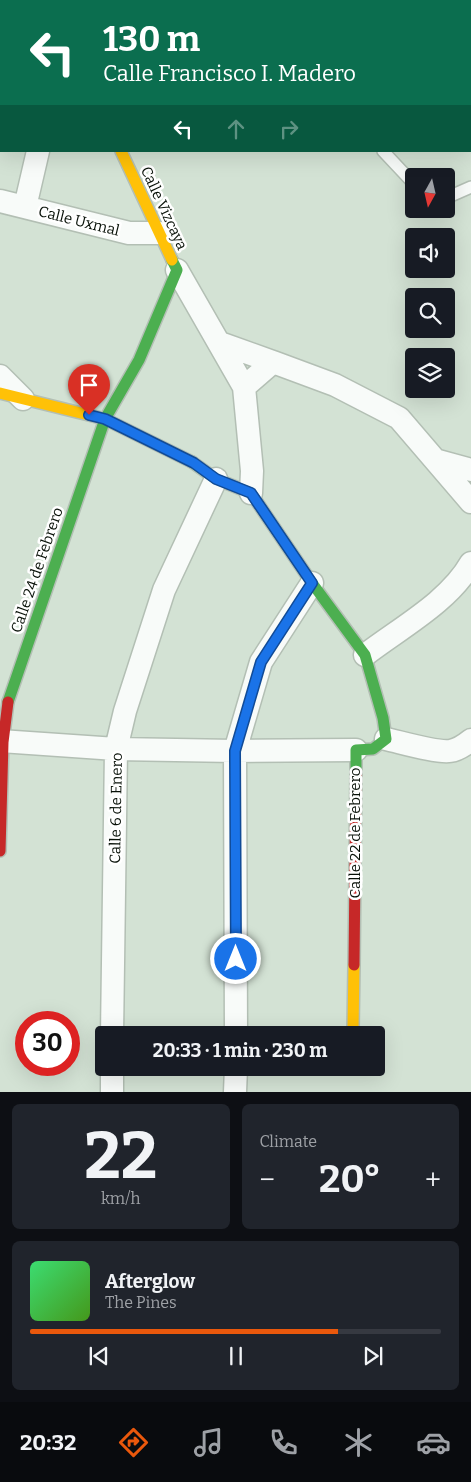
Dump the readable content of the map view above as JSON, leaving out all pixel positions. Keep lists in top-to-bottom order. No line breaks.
{"streets":{"street":["Calle Vizcaya","Calle Uxmal","Calle 24 de Febrero","Calle 6 de Enero","Calle 22 de Febrero"]},"crossings":[["Calle Vizcaya","Calle Uxmal"],["Calle Vizcaya","Calle 24 de Febrero"]],"north":"bottom","page":{"turn":["130 m","Calle Francisco I. Madero"],"limit":"30","trip":"20:33 · 1 min · 230 m","tile":[["22","km/h"],"Climate"],"heat":["−","20°","+"],"song":["Afterglow","The Pines"],"tabs":"20:32"}}
